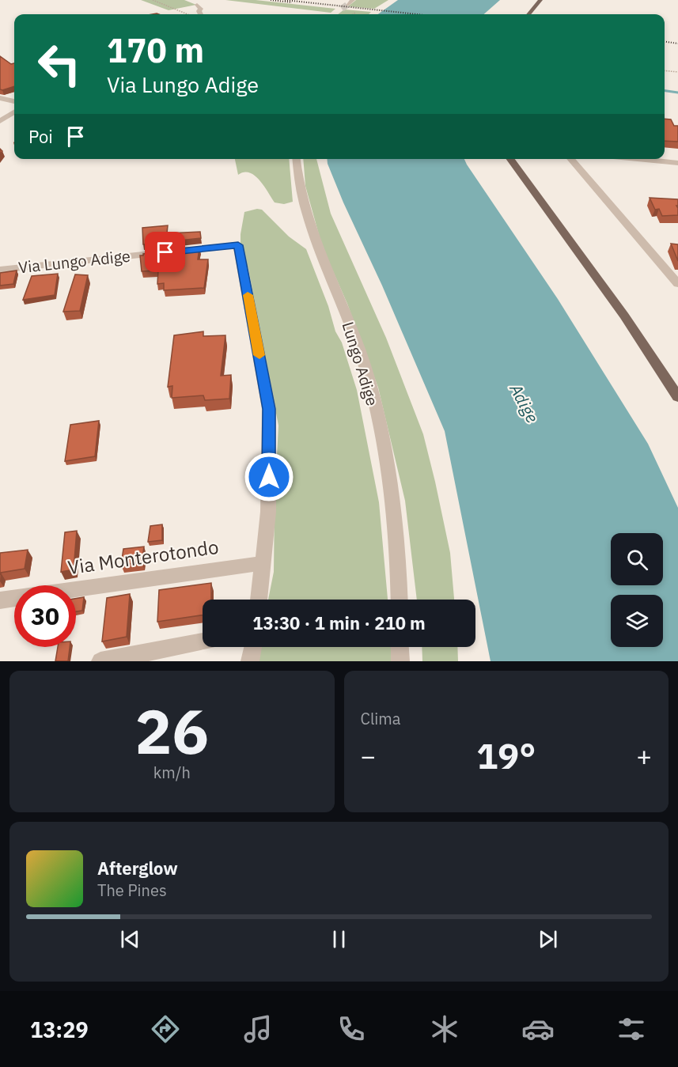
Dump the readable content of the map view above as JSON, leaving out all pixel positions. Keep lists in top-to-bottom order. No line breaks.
{"streets":{"street":["Via Lungo Adige","Lungo Adige","Via Monterotondo"]},"crossings":[["Via Lungo Adige","Via Monterotondo"]],"water":["Adige"],"page":{"turn":["170 m","Via Lungo Adige"],"then":"Poi","limit":"30","trip":"13:30 · 1 min · 210 m","tile":[["26","km/h"],"Clima"],"heat":["−","19°","+"],"song":["Afterglow","The Pines"],"tabs":"13:29"}}
